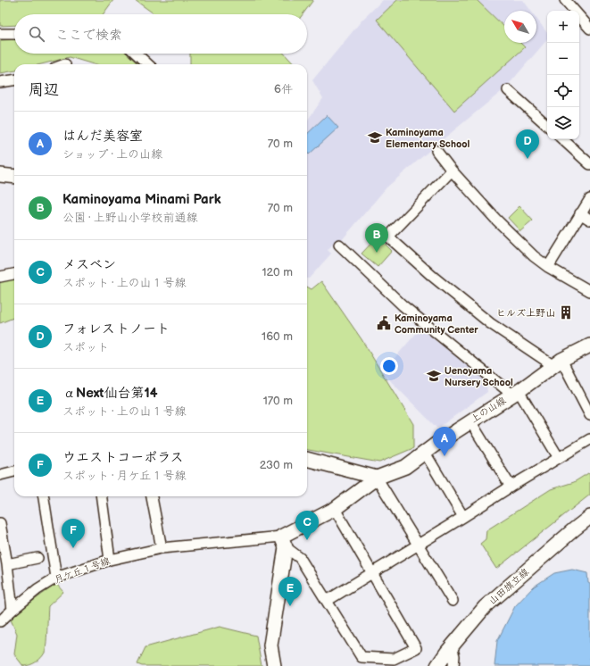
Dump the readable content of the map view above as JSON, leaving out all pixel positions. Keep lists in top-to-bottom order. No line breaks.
{"streets":{"street":["上の山線","月ケ丘１号線","山田旗立線"]},"crossings":[["上の山線","月ケ丘１号線"]],"places":{"school or university":["Kaminoyama Elementary School","Uenoyama Nursery School"],"building":["ヒルズ上野山"],"public building":["Kaminoyama Community Center"]},"north":"top left","page":{"map_buttons":["+","−"],"search":"ここで検索","heading":["周辺","6件"],"list":[{"mark":"A","name":"はんだ美容室","note":"ショップ · 上の山線","value":"70 m"},{"mark":"B","name":"Kaminoyama Minami Park","note":"公園 · 上野山小学校前通線","value":"70 m"},{"mark":"C","name":"メスベン","note":"スポット · 上の山１号線","value":"120 m"},{"mark":"D","name":"フォレストノート","note":"スポット","value":"160 m"},{"mark":"E","name":"αNext仙台第14","note":"スポット · 上の山１号線","value":"170 m"},{"mark":"F","name":"ウエストコーポラス","note":"スポット · 月ケ丘１号線","value":"230 m"}],"pins":["D","B","A","C","F","E"]}}
